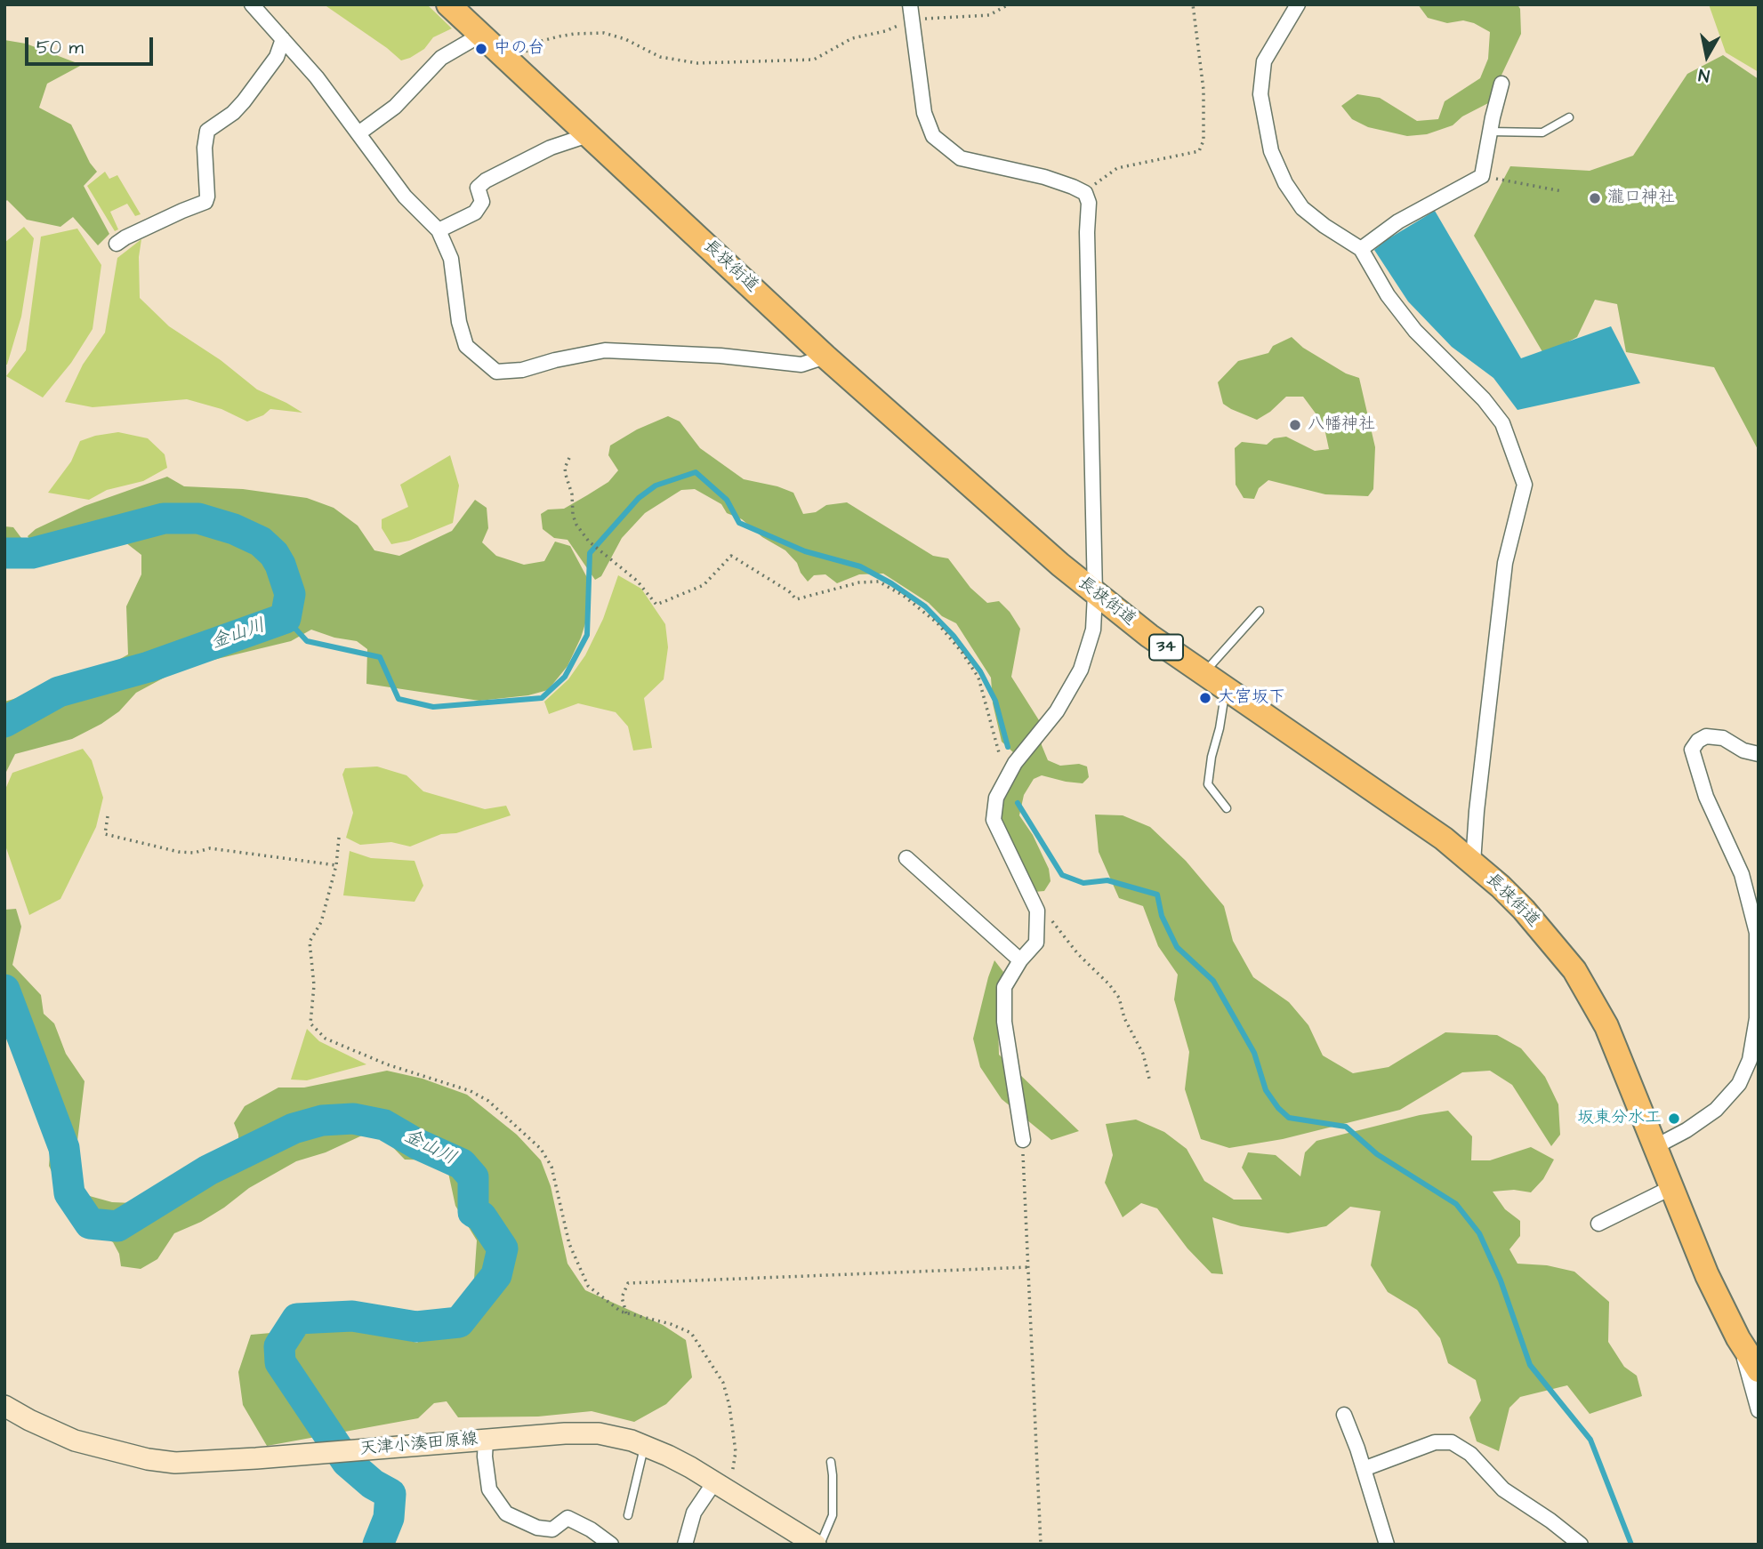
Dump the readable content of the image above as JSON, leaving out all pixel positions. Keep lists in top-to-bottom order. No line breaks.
{"streets":{"main road":["長狭街道","34","天津小湊田原線"]},"water":["金山川"],"places":["中の台","瀧口神社","八幡神社","大宮坂下","坂東分水工"],"scale_bar":"50 m","north":"bottom"}
